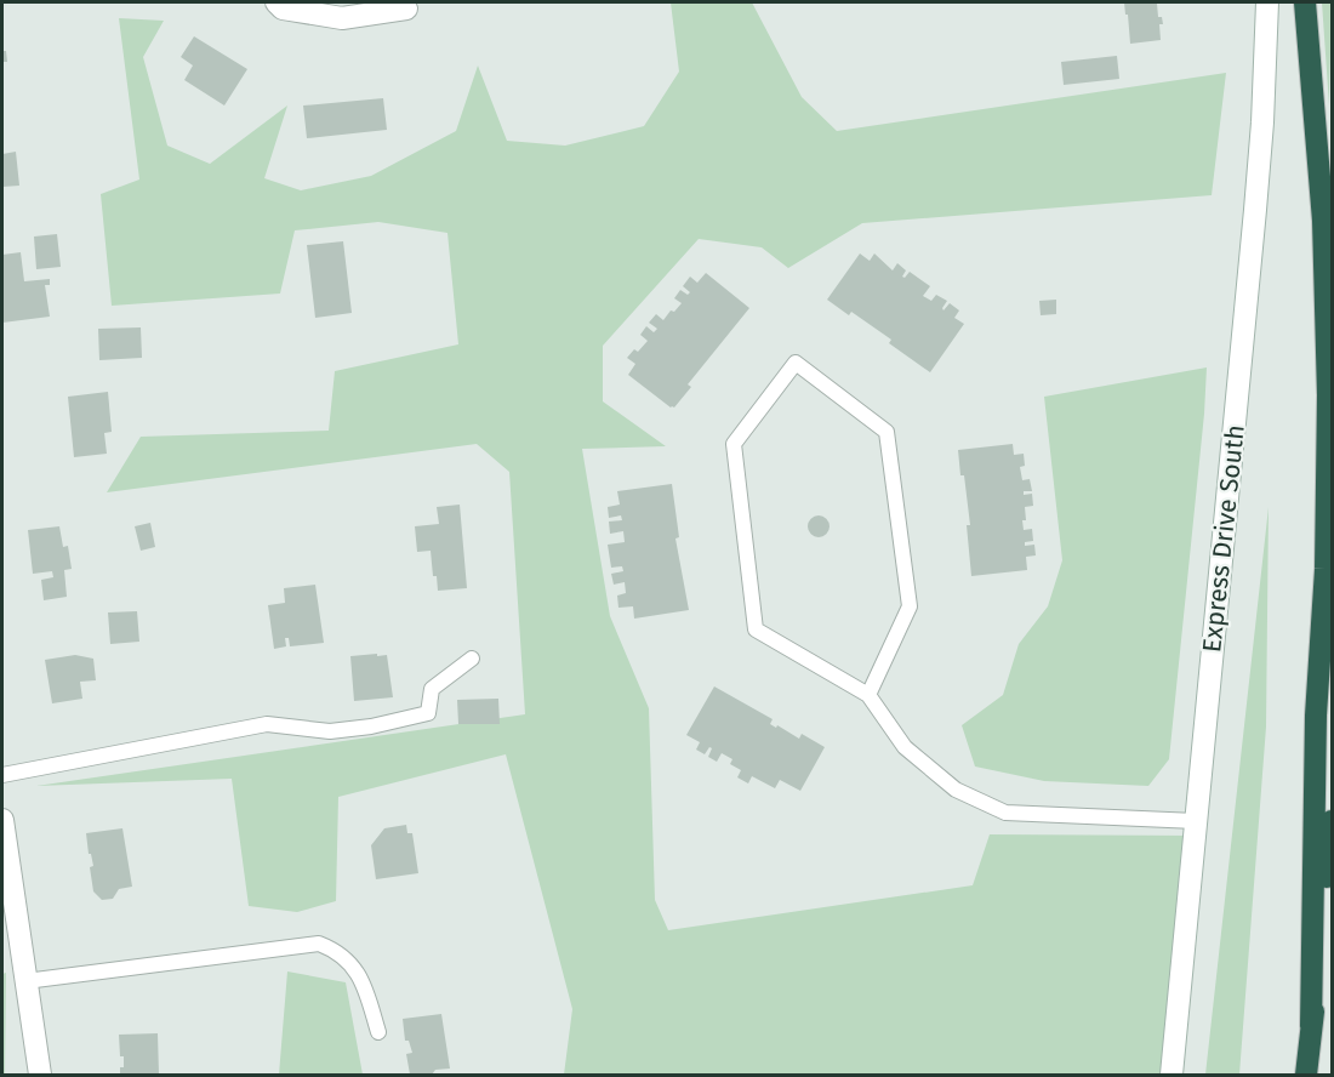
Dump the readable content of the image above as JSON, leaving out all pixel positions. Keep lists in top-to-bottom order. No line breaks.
{"streets":{"main road":["Express Drive South"]}}
